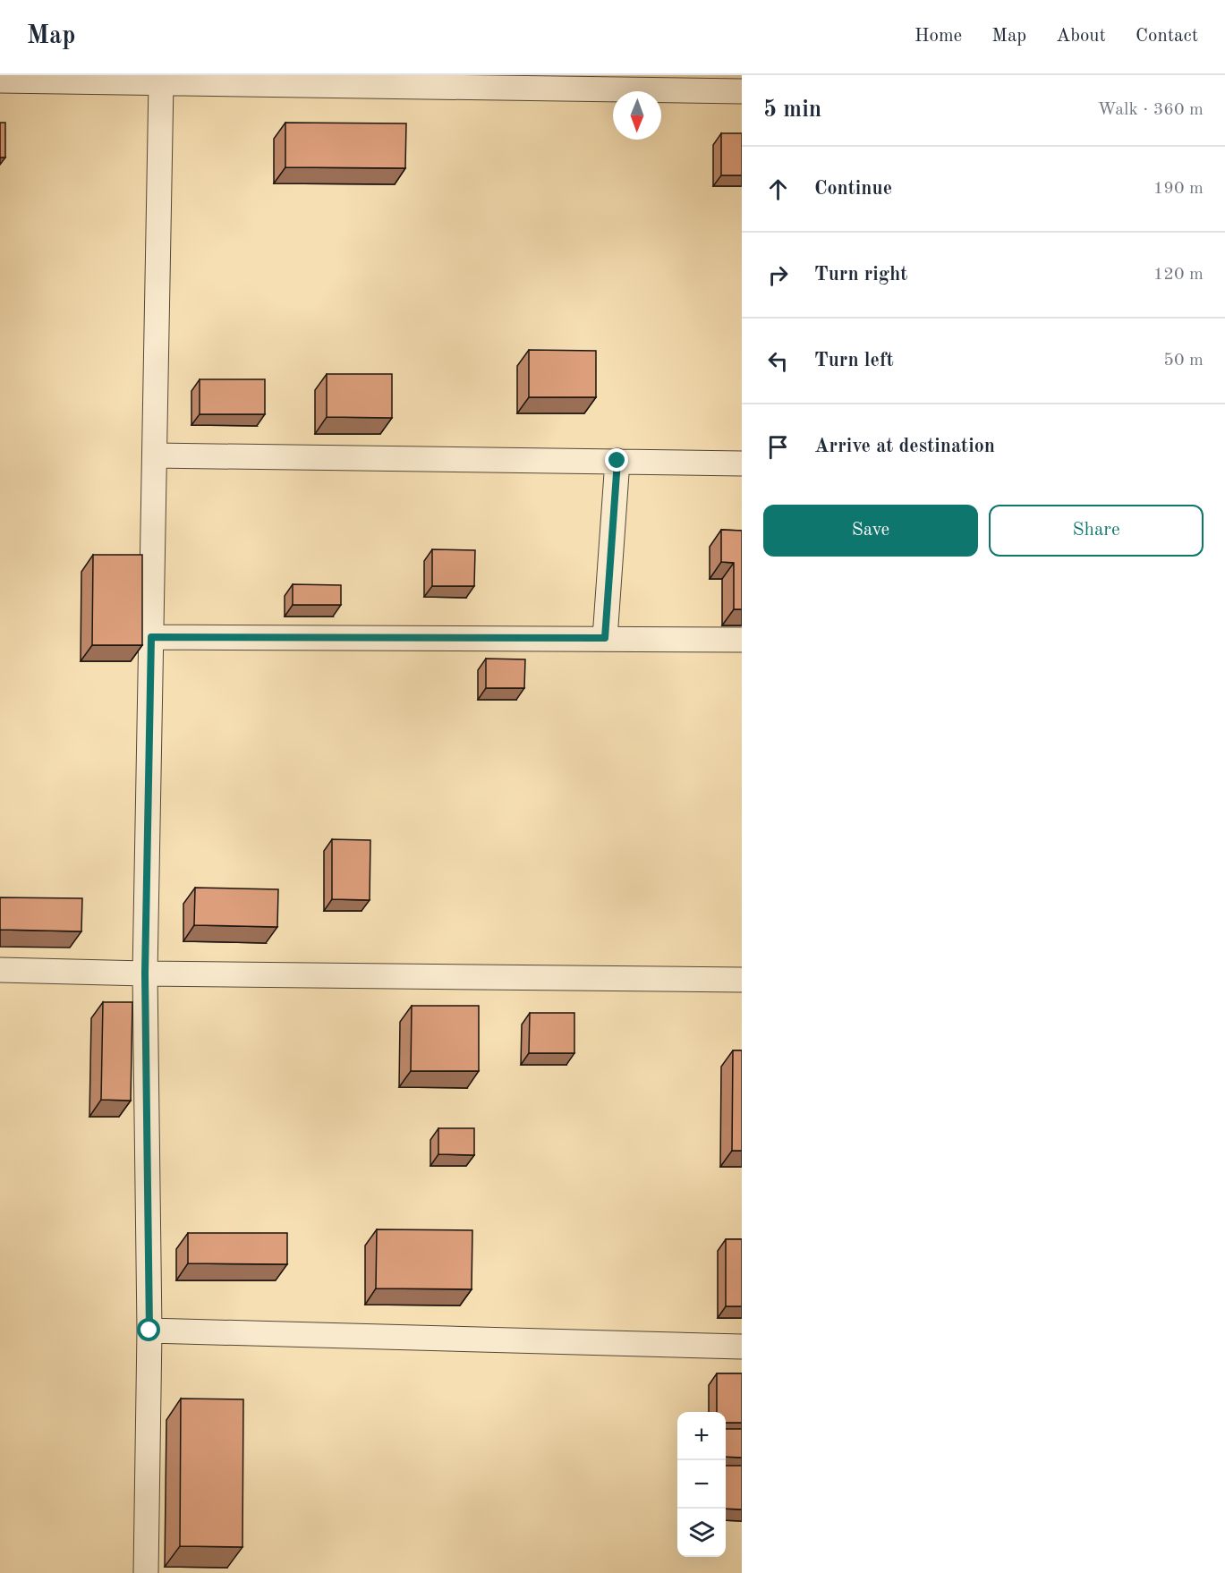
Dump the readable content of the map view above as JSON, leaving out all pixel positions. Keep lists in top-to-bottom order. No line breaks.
{"north":"bottom","page":{"header":"Map","nav":["Home","Map","About","Contact"],"heading":["5 min","Walk · 360 m"],"list":[["Continue","190 m"],["Turn right","120 m"],["Turn left","50 m"],"Arrive at destination"],"buttons":["Save","Share"],"map_buttons":["+","−"]}}
